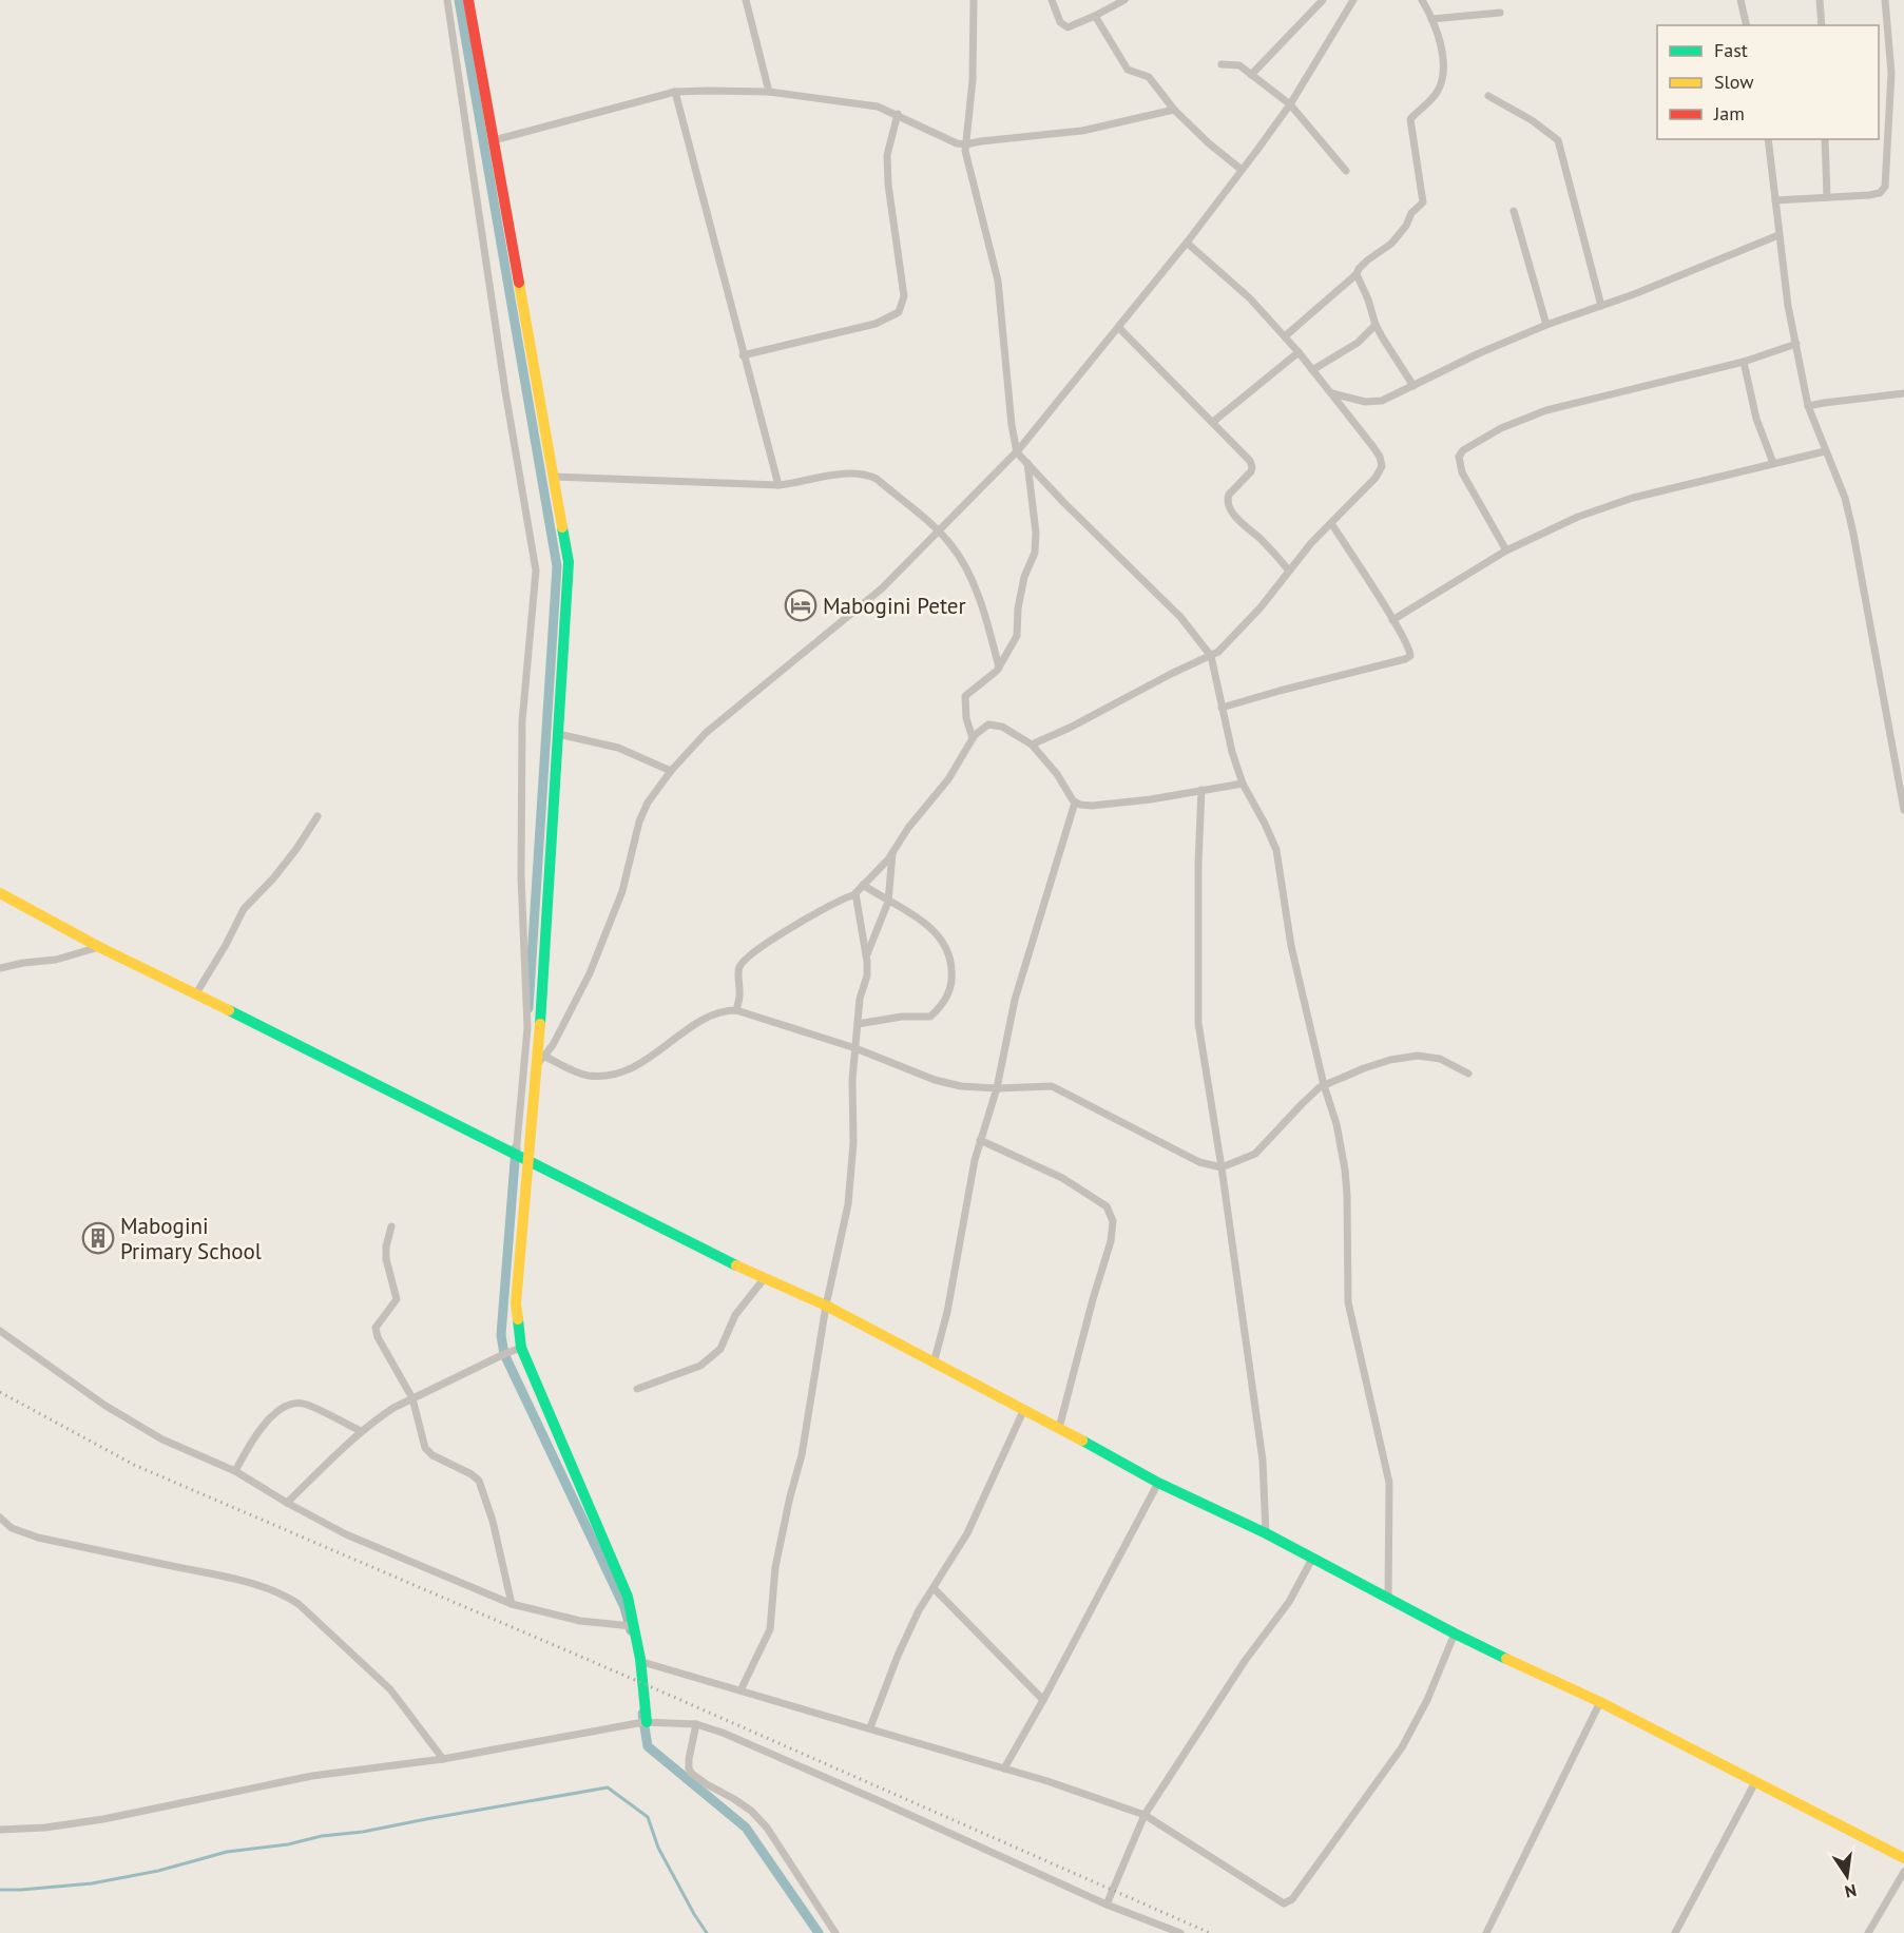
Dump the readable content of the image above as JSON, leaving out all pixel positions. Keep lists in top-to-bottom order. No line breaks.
{"places":{"hotel":["Mabogini Peter"],"building":["Mabogini Primary School"]},"legend":["Fast","Slow","Jam"],"north":"bottom"}
